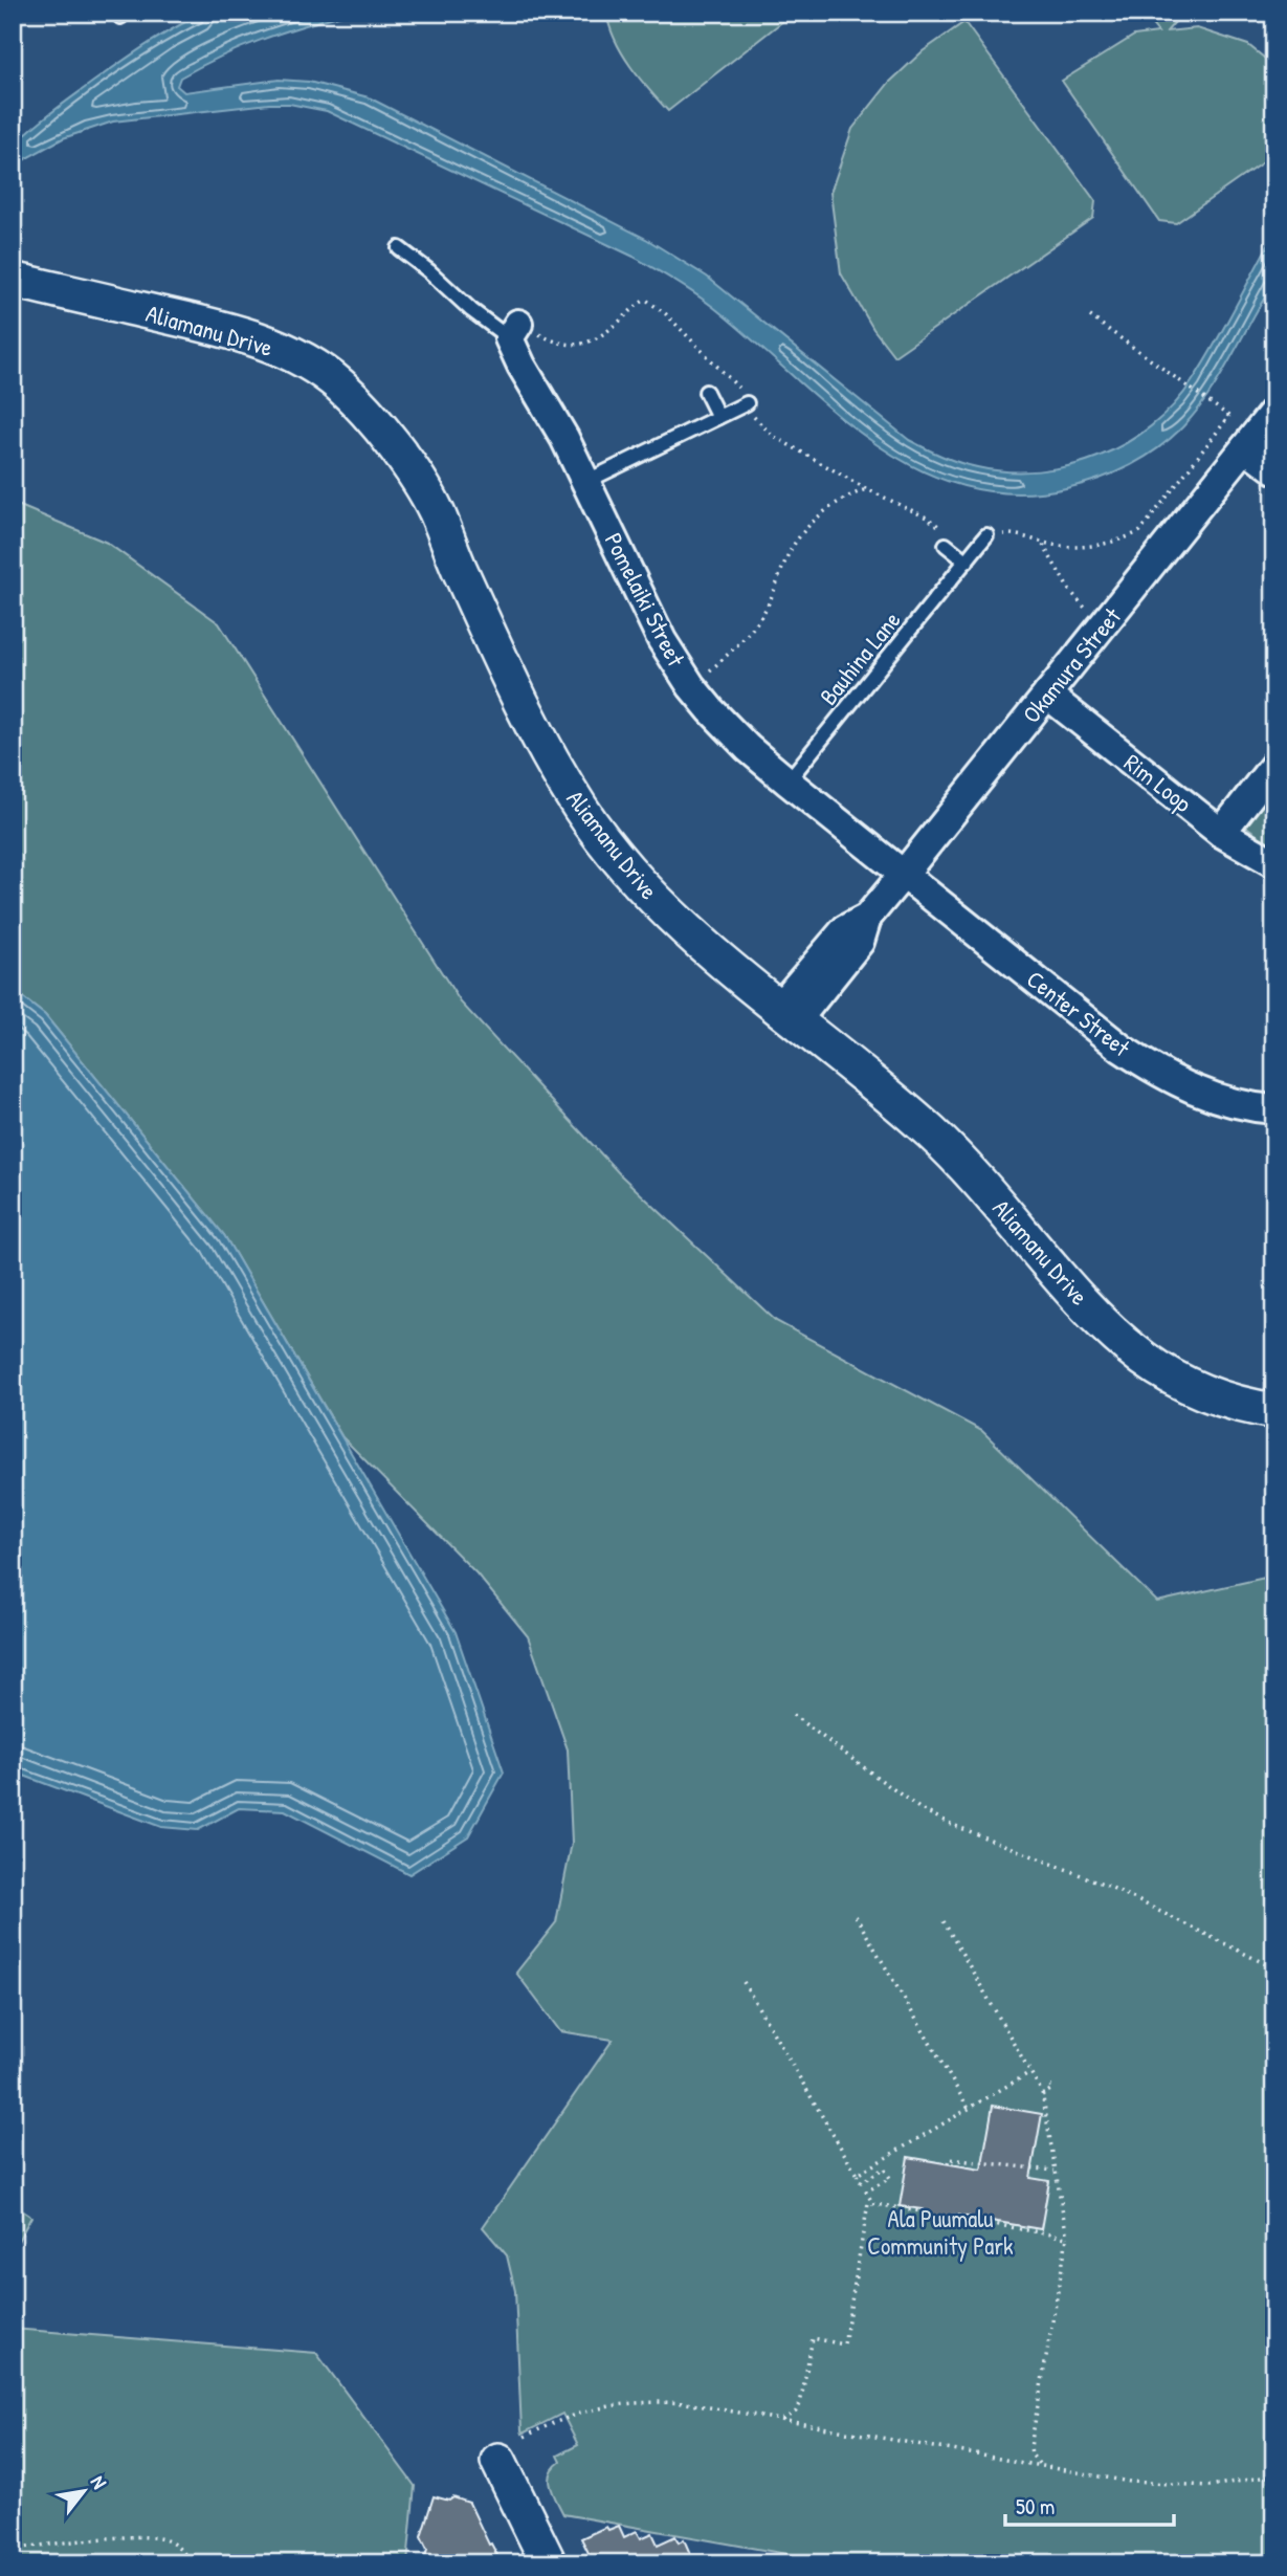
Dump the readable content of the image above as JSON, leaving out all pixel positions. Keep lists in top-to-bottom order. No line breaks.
{"streets":{"street":["Aliamanu Drive","Pomelaiki Street","Okamura Street","Rim Loop","Center Street"],"lane":["Bauhina Lane"]},"crossings":[["Aliamanu Drive","Okamura Street"],["Pomelaiki Street","Bauhina Lane"],["Pomelaiki Street","Okamura Street"],["Pomelaiki Street","Center Street"],["Okamura Street","Rim Loop"],["Okamura Street","Center Street"]],"parks":["Ala Puumalu Community Park"],"scale_bar":"50 m","north":"top right"}
